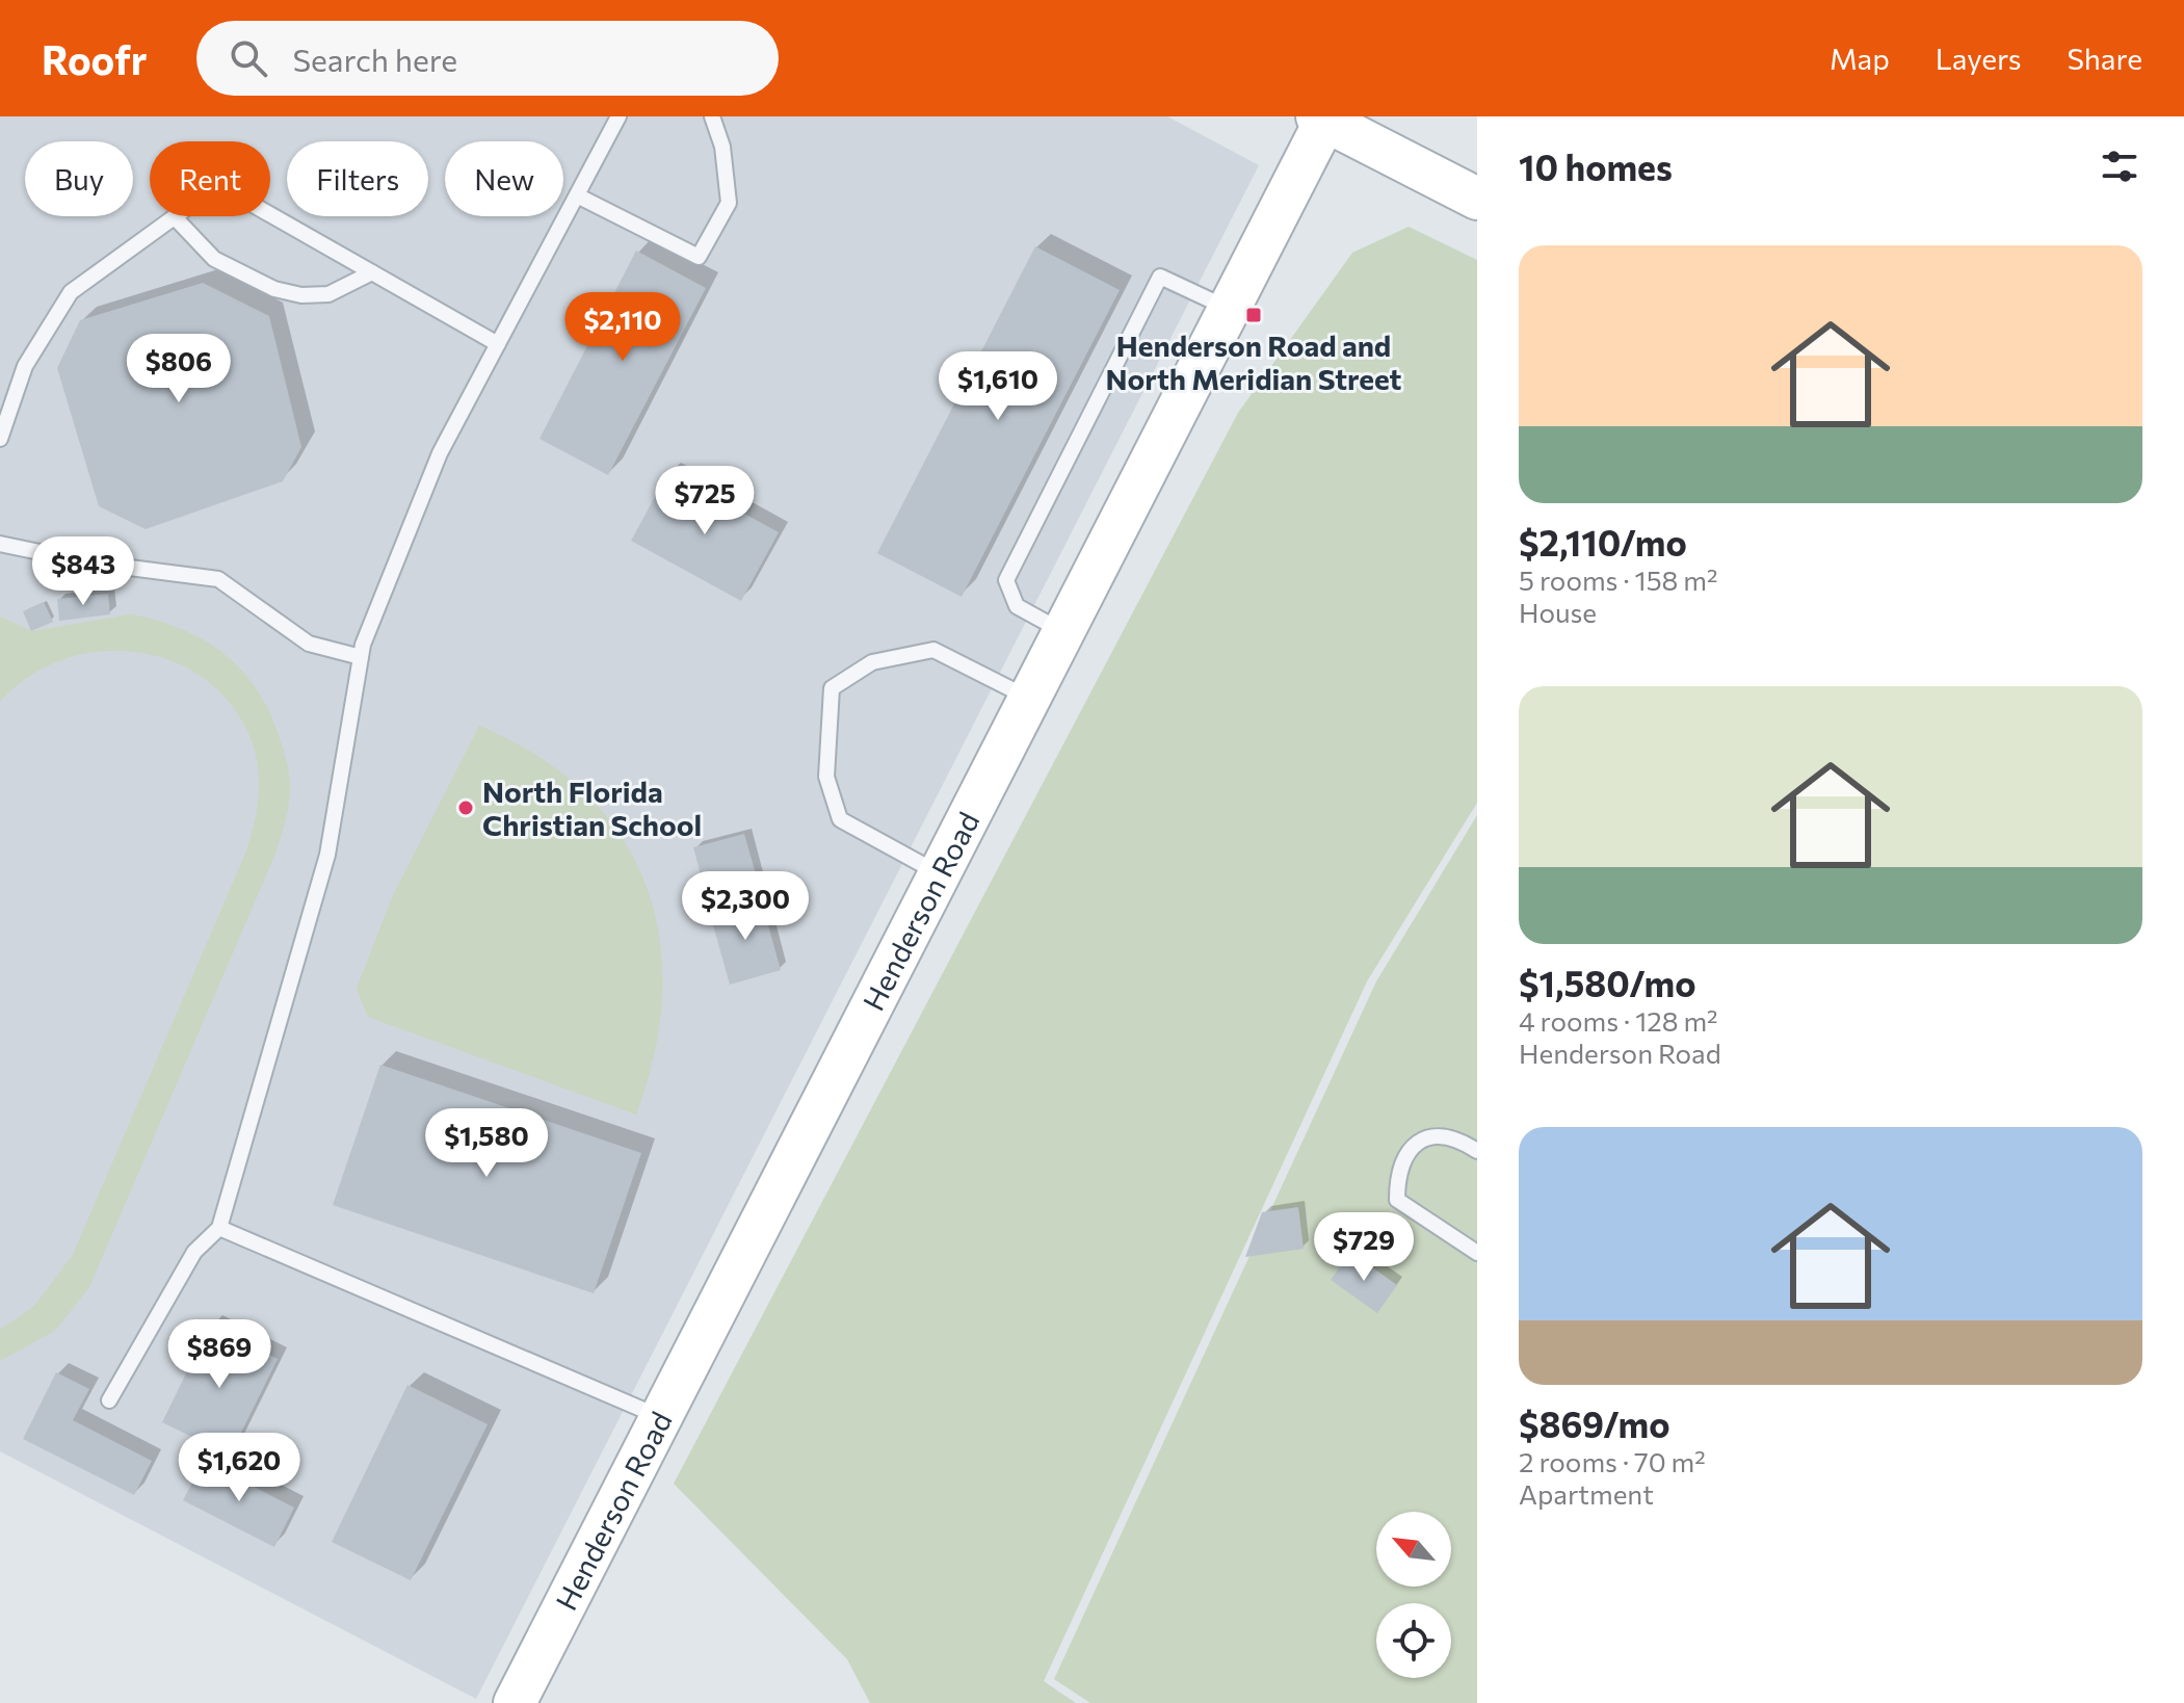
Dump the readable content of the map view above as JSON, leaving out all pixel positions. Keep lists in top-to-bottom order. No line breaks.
{"streets":{"street":["Henderson Road"]},"places":{"transit":["Henderson Road and North Meridian Street"],"other":["North Florida Christian School"]},"north":"top left","page":{"header":"Roofr","search":"Search here","nav":["Map","Layers","Share"],"heading":"10 homes","chip":["Buy","Rent","Filters","New"],"list":[{"name":"$2,110/mo","note":"5 rooms · 158 m² · House"},{"name":"$1,580/mo","note":"4 rooms · 128 m² · Henderson Road"},{"name":"$869/mo","note":"2 rooms · 70 m² · Apartment"}],"price":["$2,110","$806","$1,610","$725","$843","$2,300","$1,580","$729","$869","$1,620"]}}
